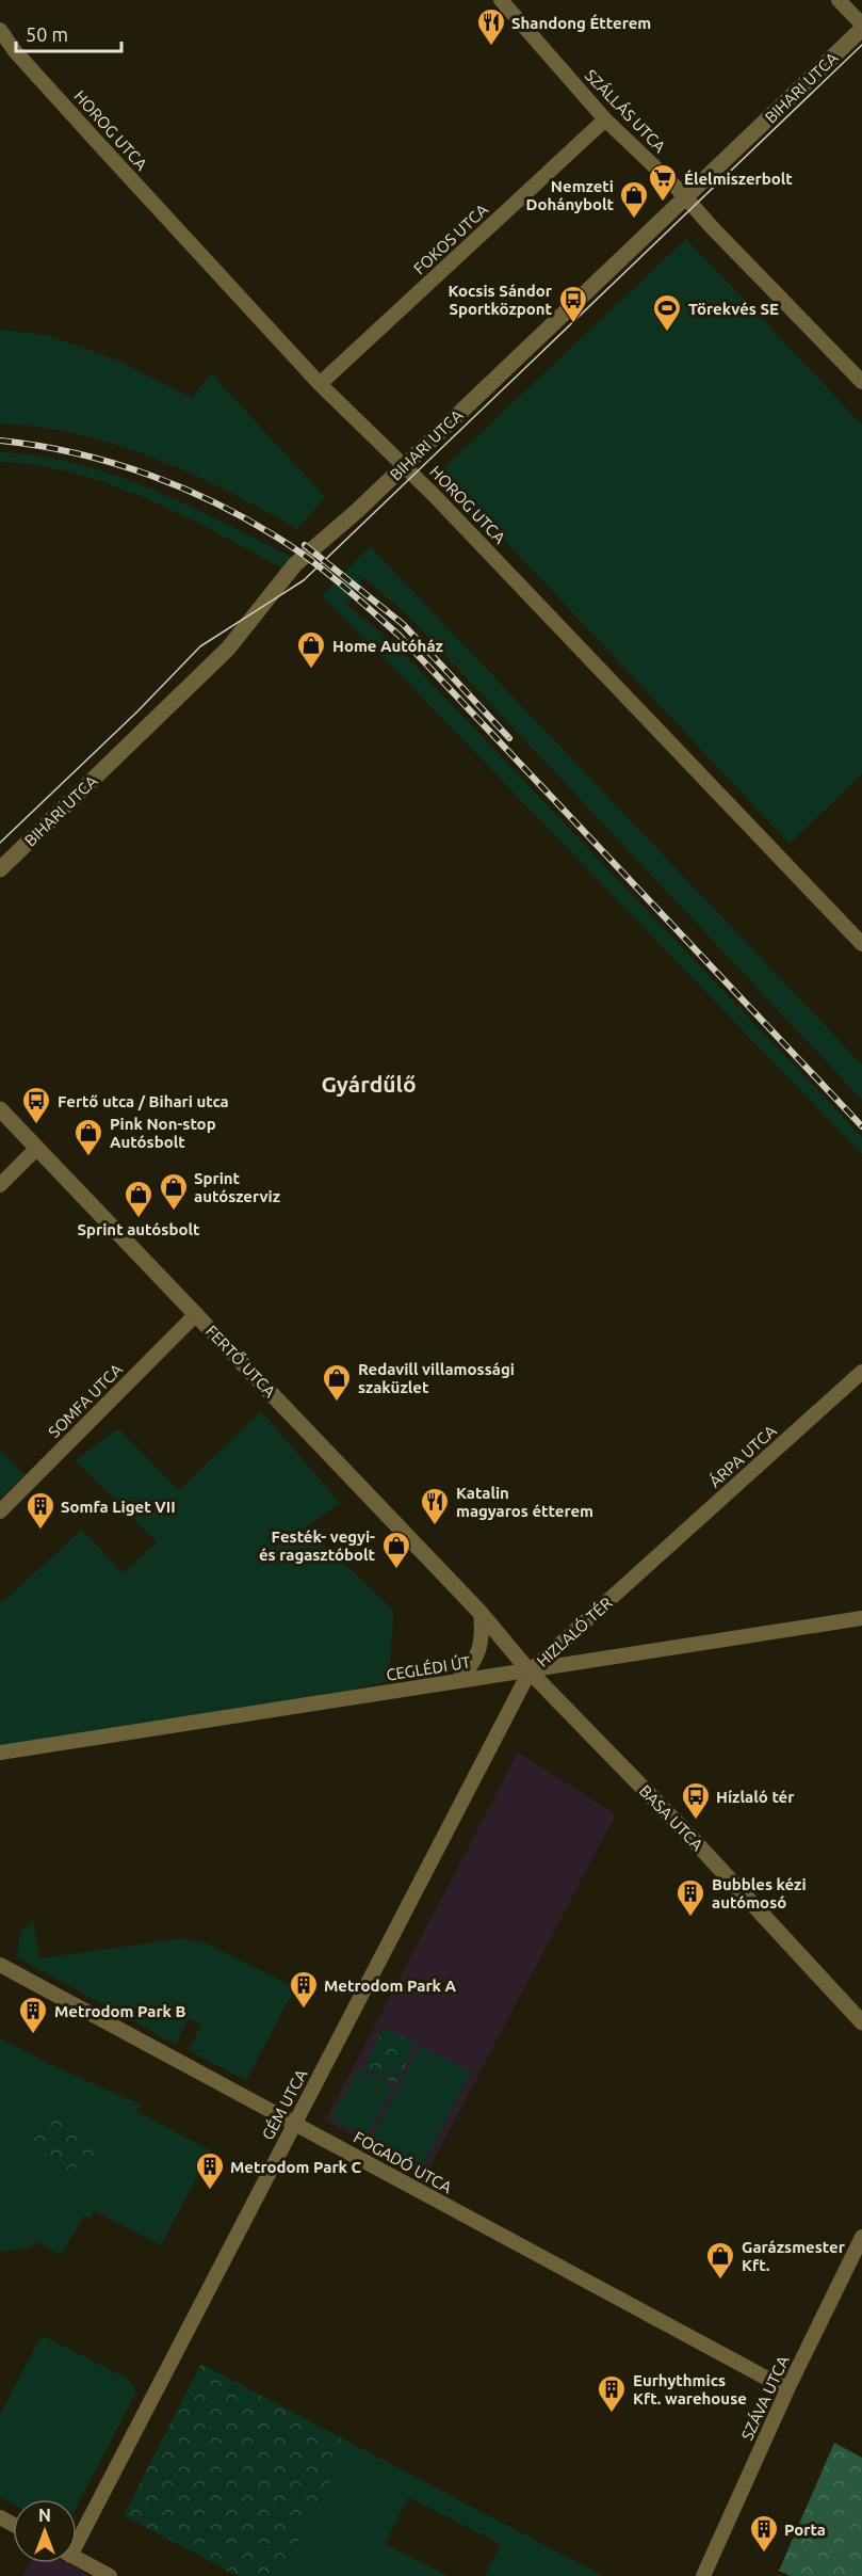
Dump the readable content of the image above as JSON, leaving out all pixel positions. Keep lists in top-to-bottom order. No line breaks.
{"streets":{"street":["BIHARI UTCA","SZÁLLÁS UTCA","HOROG UTCA","FOKOS UTCA","FERTŐ UTCA","SOMFA UTCA","ÁRPA UTCA","HIZLALÓ TÉR","CEGLÉDI ÚT","BASA UTCA","GÉM UTCA","FOGADÓ UTCA","SZÁVA UTCA"]},"crossings":[["BIHARI UTCA","SZÁLLÁS UTCA"],["BIHARI UTCA","HOROG UTCA"],["SZÁLLÁS UTCA","FOKOS UTCA"],["HOROG UTCA","FOKOS UTCA"],["FERTŐ UTCA","SOMFA UTCA"],["FERTŐ UTCA","HIZLALÓ TÉR"],["ÁRPA UTCA","HIZLALÓ TÉR"],["HIZLALÓ TÉR","CEGLÉDI ÚT"],["HIZLALÓ TÉR","BASA UTCA"],["HIZLALÓ TÉR","GÉM UTCA"],["CEGLÉDI ÚT","BASA UTCA"],["CEGLÉDI ÚT","GÉM UTCA"],["BASA UTCA","GÉM UTCA"],["GÉM UTCA","FOGADÓ UTCA"],["FOGADÓ UTCA","SZÁVA UTCA"]],"districts":["Gyárdűlő"],"places":{"restaurant":["Shandong Étterem","Katalin magyaros étterem"],"supermarket":["Élelmiszerbolt"],"shop":["Nemzeti Dohánybolt","Home Autóház","Pink Non-stop Autósbolt","Sprint autószerviz","Sprint autósbolt","Redavill villamossági szaküzlet","Festék- vegyi- és ragasztóbolt","Garázsmester Kft."],"bus stop":["Kocsis Sándor Sportközpont","Fertő utca / Bihari utca","Hízlaló tér"],"sports":["Törekvés SE"],"building":["Somfa Liget VII","Bubbles kézi autómosó","Metrodom Park A","Metrodom Park B","Metrodom Park C","Eurhythmics Kft. warehouse","Porta"]},"scale_bar":"50 m","north":"top"}
